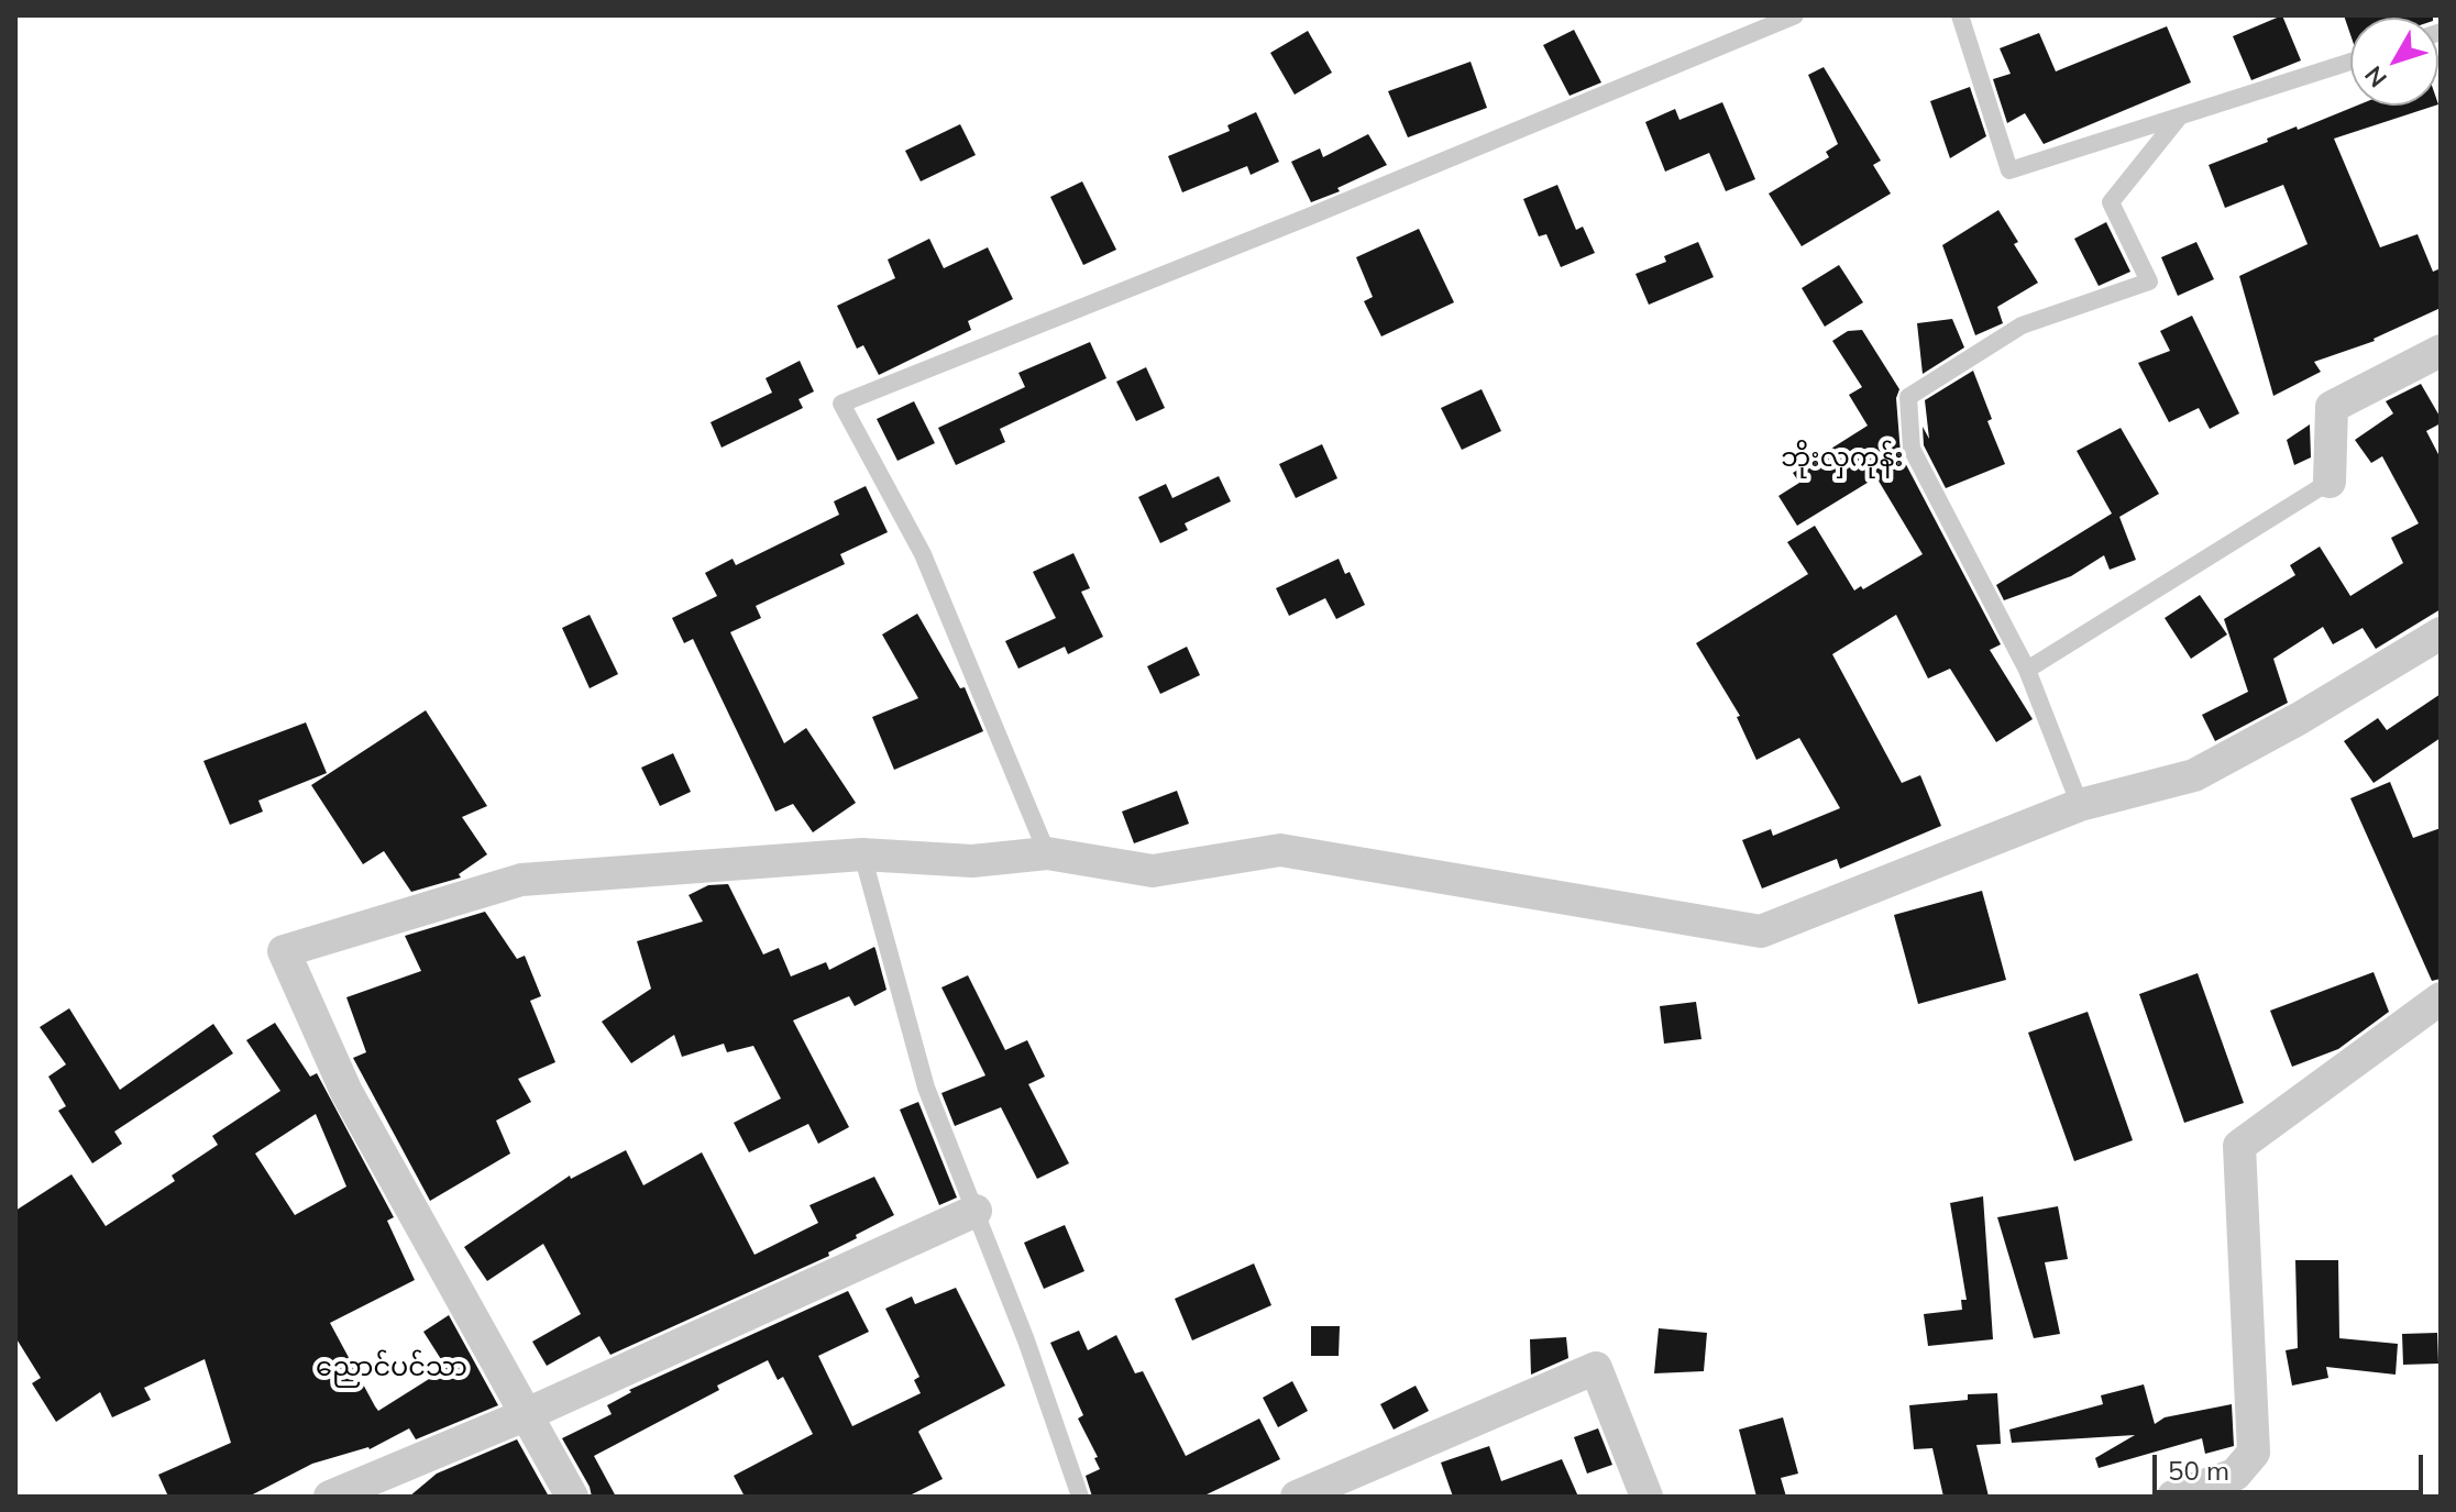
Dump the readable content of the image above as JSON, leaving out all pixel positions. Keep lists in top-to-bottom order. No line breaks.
{"districts":["ဘိုးလှကုန်း","ညောင်ပင်သာ"],"scale_bar":"50 m","north":"bottom left"}
